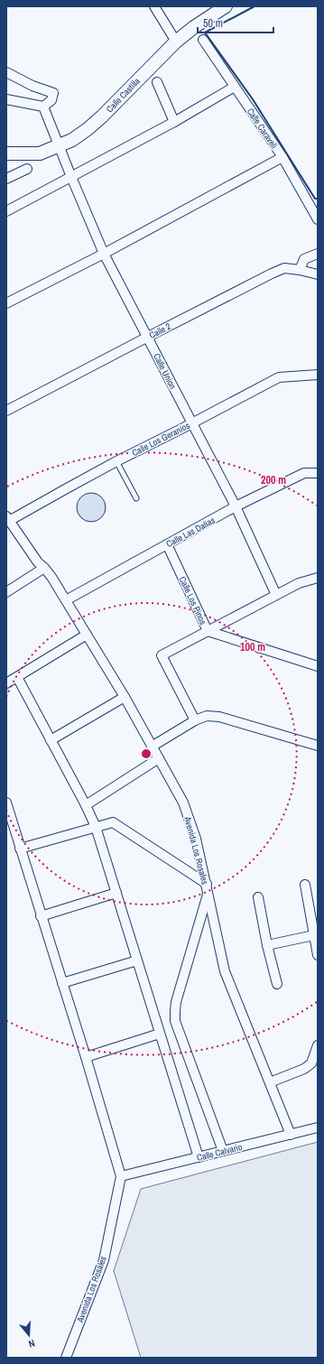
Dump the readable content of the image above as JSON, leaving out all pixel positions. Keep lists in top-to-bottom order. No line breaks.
{"streets":{"street":["Calle Castilla","Calle Caraveli","Calle 2","Calle Union","Calle Los Geranios","Calle Las Dalias","Calle Los Pinos","Avenida Los Rosales","Calle Calvario"]},"crossings":[["Calle Castilla","Calle Union"],["Calle 2","Calle Union"],["Calle Union","Calle Los Geranios"],["Calle Union","Calle Las Dalias"],["Calle Los Geranios","Avenida Los Rosales"],["Calle Las Dalias","Calle Los Pinos"],["Calle Las Dalias","Avenida Los Rosales"],["Avenida Los Rosales","Calle Calvario"]],"scale_bar":"50 m","north":"bottom","rings":["200 m","100 m"]}
